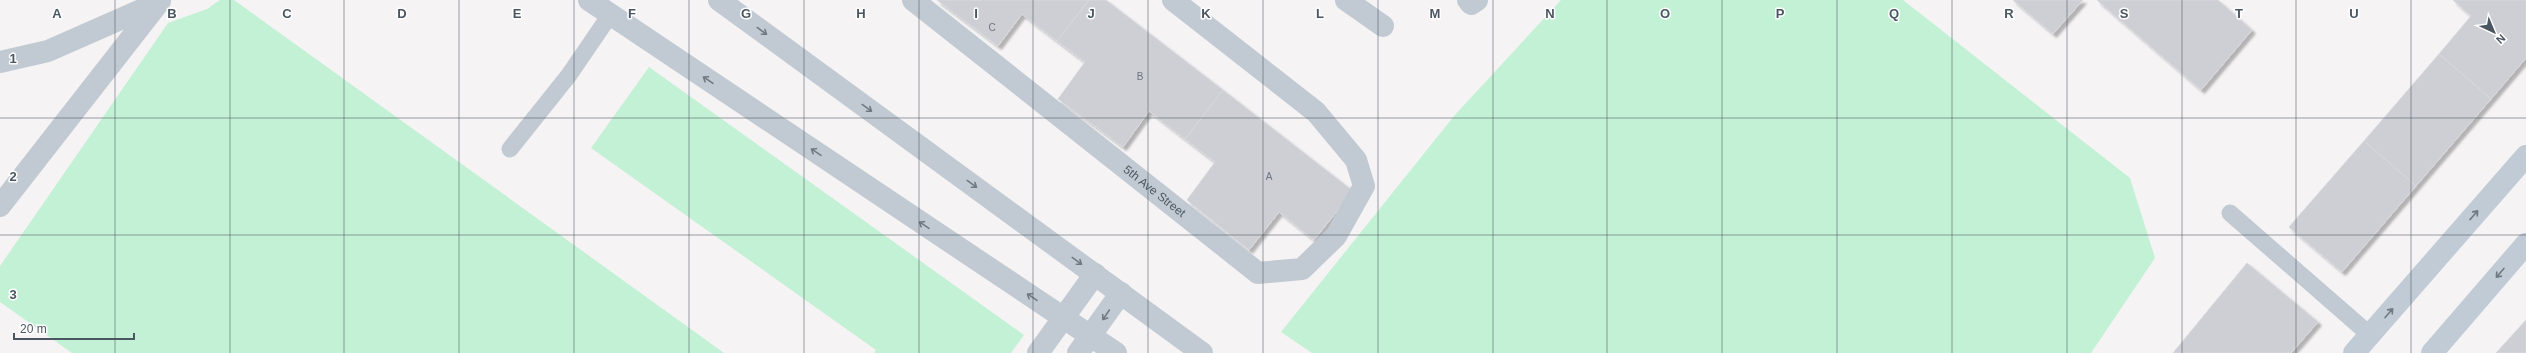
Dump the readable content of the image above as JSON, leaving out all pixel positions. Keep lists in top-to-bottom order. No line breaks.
{"streets":{"street":["5th Ave Street"]},"house_numbers":["C","B","A"],"scale_bar":"20 m","north":"bottom right","grid":{"columns":["A","B","C","D","E","F","G","H","I","J","K","L","M","N","O","P","Q","R","S","T","U"],"rows":["1","2","3"]}}
